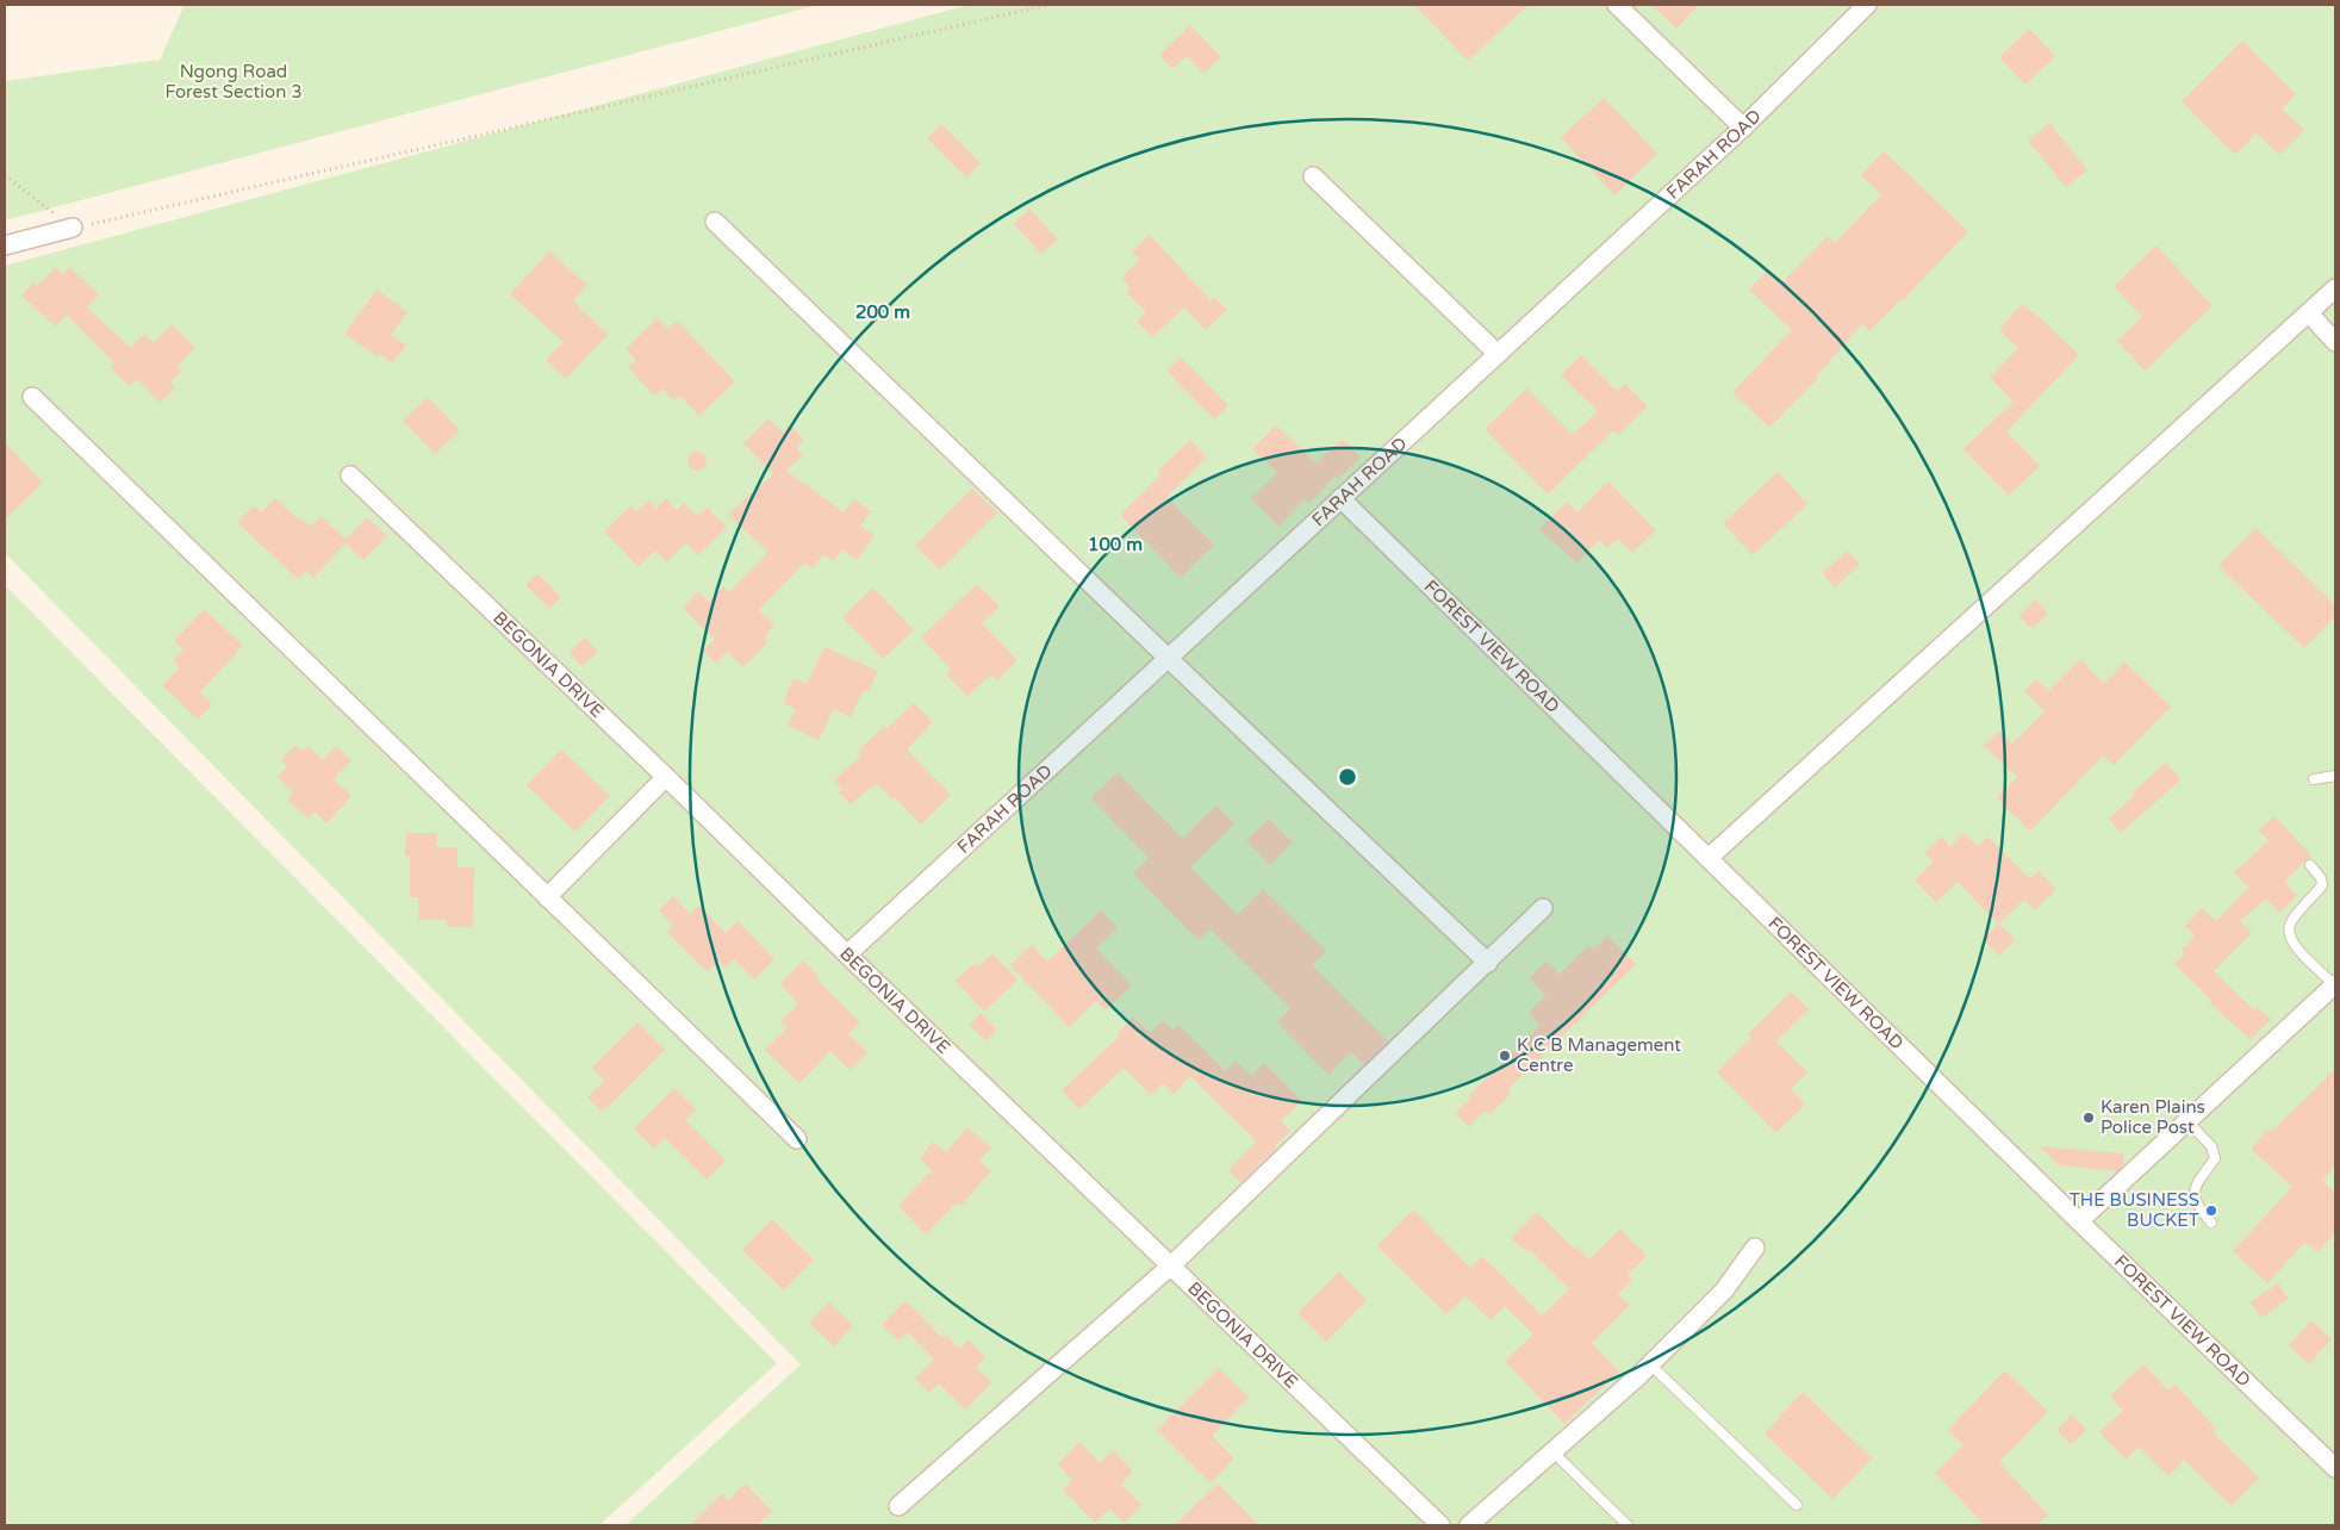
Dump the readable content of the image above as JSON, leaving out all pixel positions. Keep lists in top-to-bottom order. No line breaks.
{"streets":{"street":["FARAH ROAD","FOREST VIEW ROAD","BEGONIA DRIVE"]},"crossings":[["FARAH ROAD","FOREST VIEW ROAD"],["FARAH ROAD","BEGONIA DRIVE"]],"parks":["Ngong Road Forest Section 3"],"places":["K C B Management Centre","Karen Plains Police Post","THE BUSINESS BUCKET"],"rings":["200 m","100 m"]}
